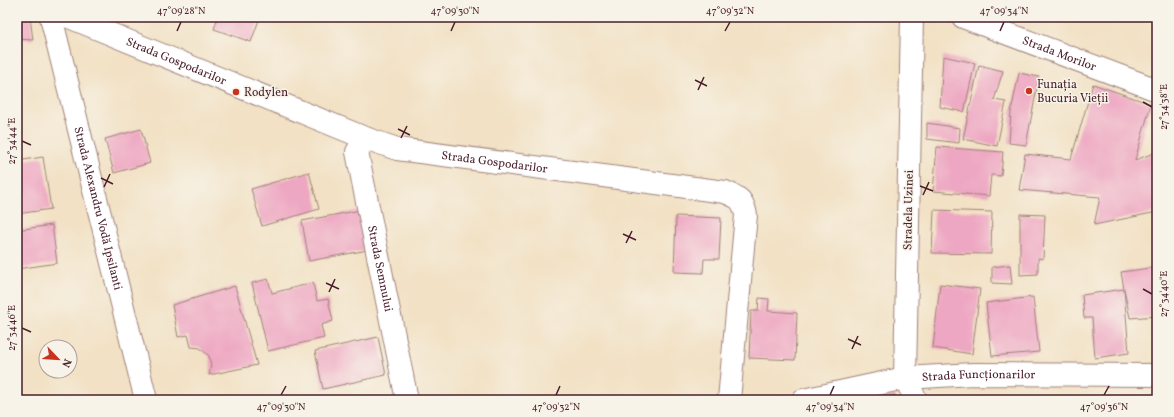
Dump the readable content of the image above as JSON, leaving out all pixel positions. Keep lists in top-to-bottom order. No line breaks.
{"streets":{"street":["Strada Morilor","Strada Gospodarilor","Strada Alexandru Vodă Ipsilanti","Stradela Uzinei","Strada Semnului","Strada Funcționarilor"]},"crossings":[["Strada Gospodarilor","Strada Semnului"],["Stradela Uzinei","Strada Funcționarilor"]],"places":["Funația Bucuria Vieții","Rodylen"],"north":"bottom right","coordinates":["47°09'28\"N","47°09'30\"N","47°09'32\"N","47°09'34\"N","27°34'38\"E","27°34'44\"E","27°34'40\"E","27°34'46\"E","47°09'36\"N"]}
